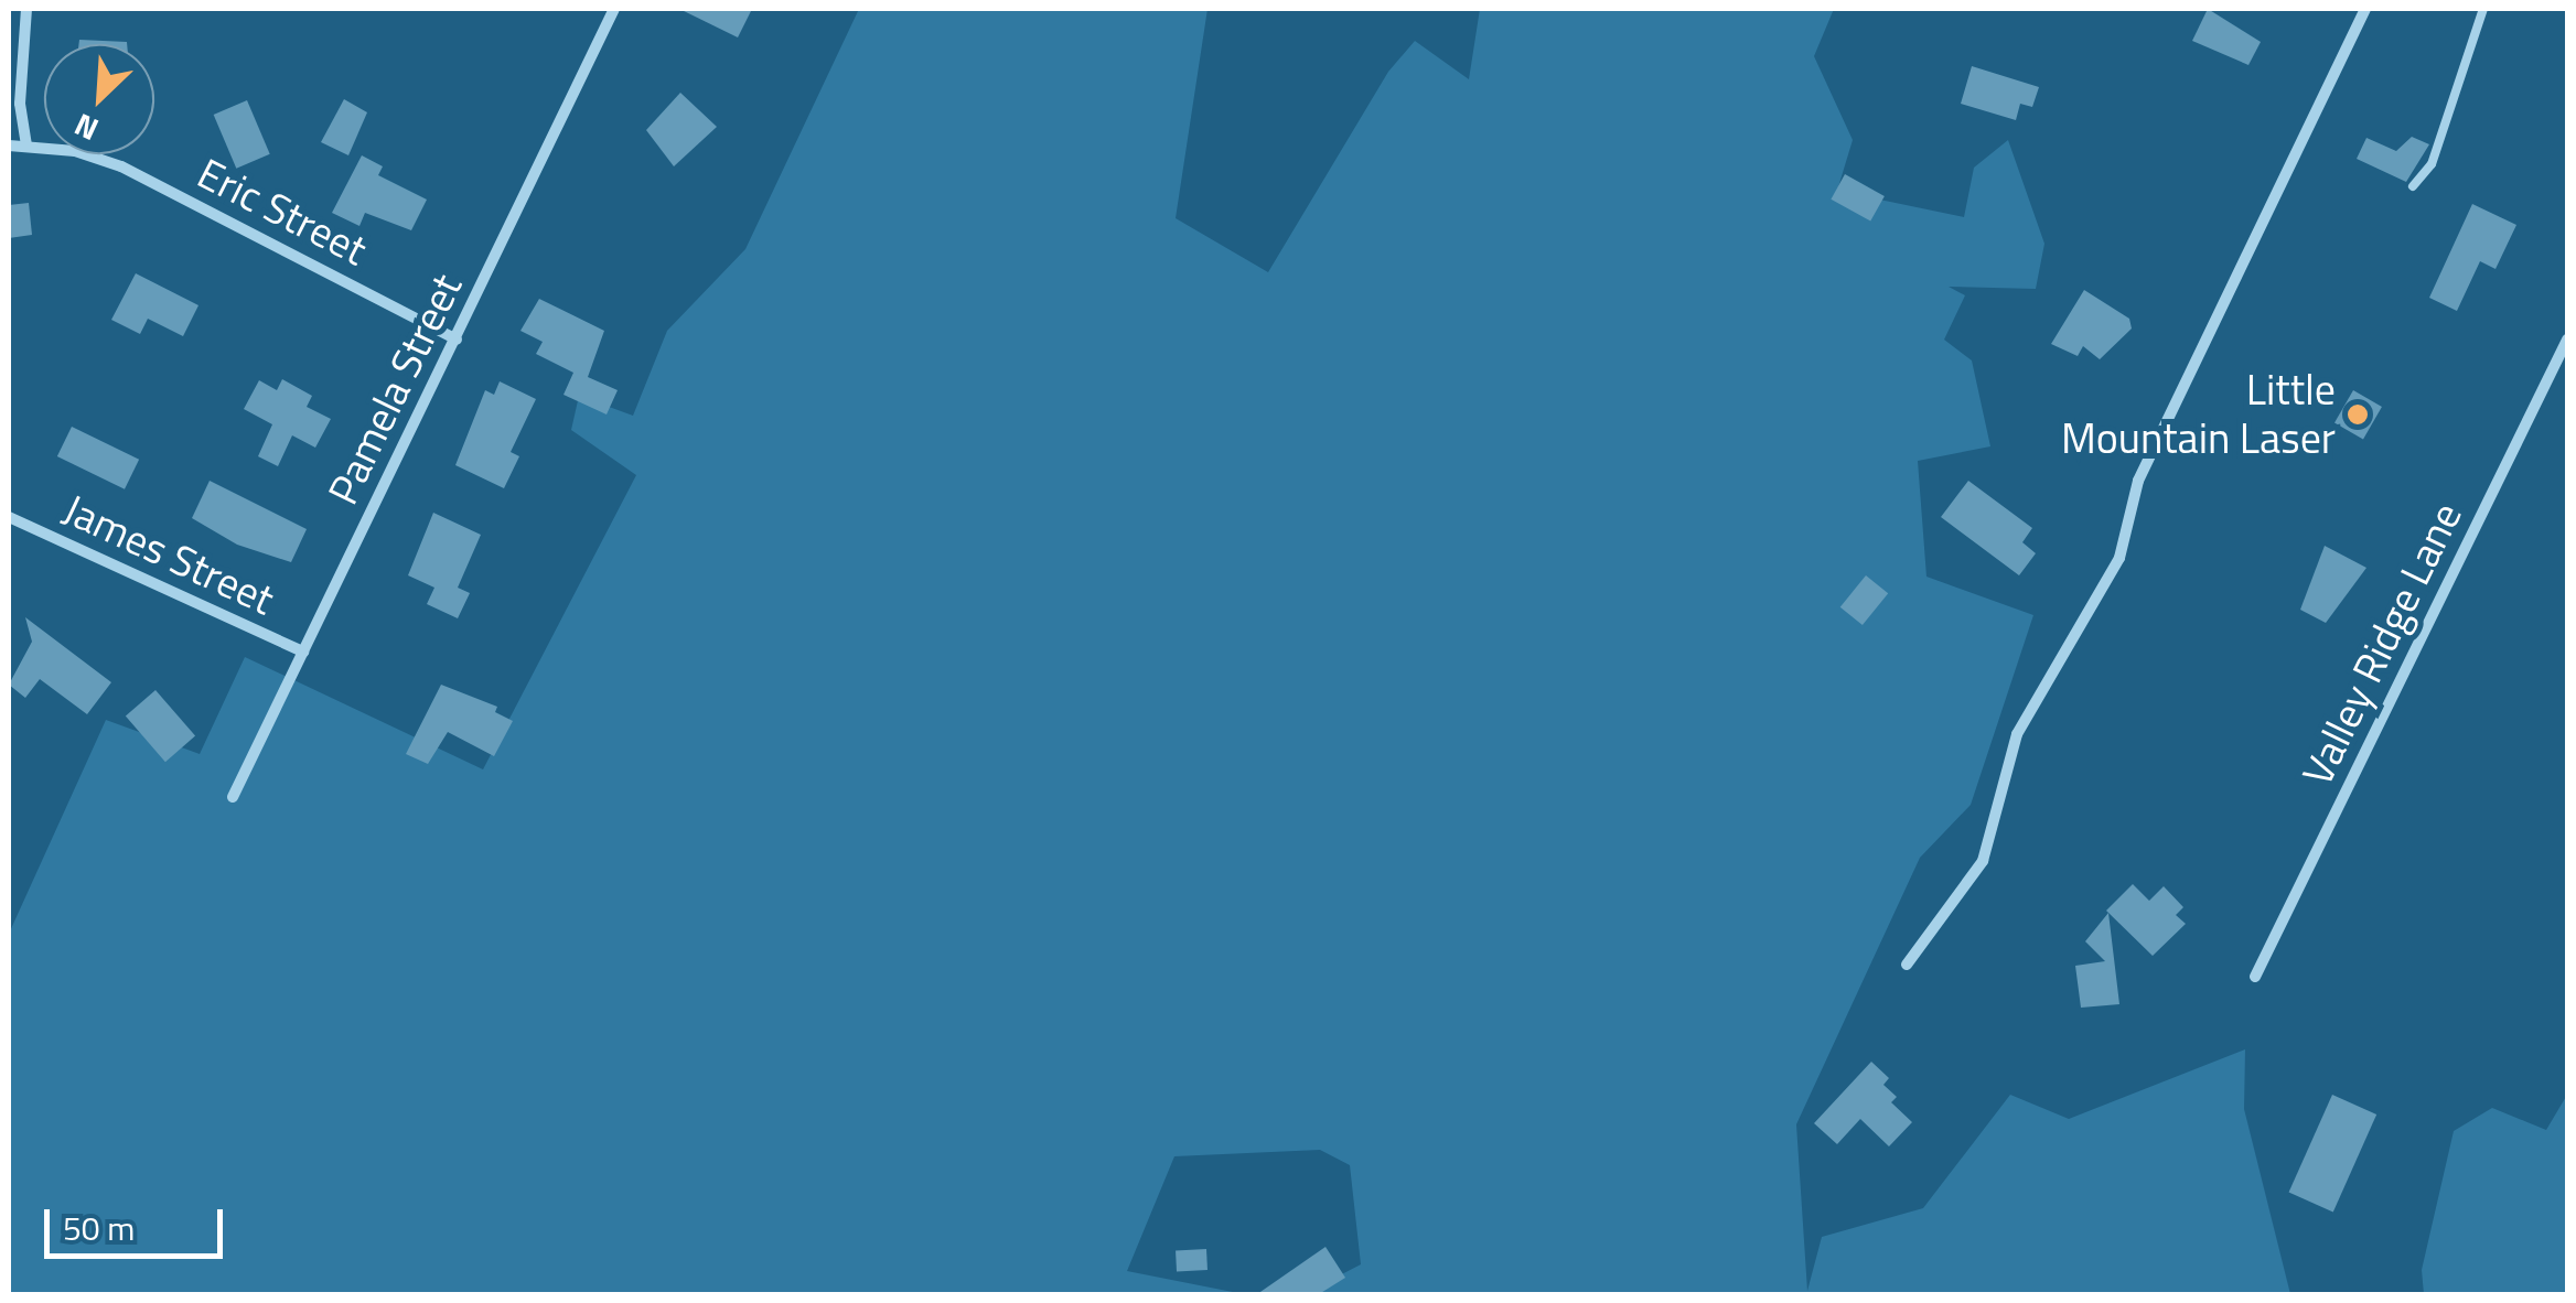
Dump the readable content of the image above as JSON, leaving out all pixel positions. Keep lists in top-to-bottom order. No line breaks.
{"streets":{"street":["Eric Street","Pamela Street","James Street","Valley Ridge Lane"]},"crossings":[["Eric Street","Pamela Street"],["Pamela Street","James Street"]],"places":["Little Mountain Laser"],"scale_bar":"50 m","north":"bottom left"}
